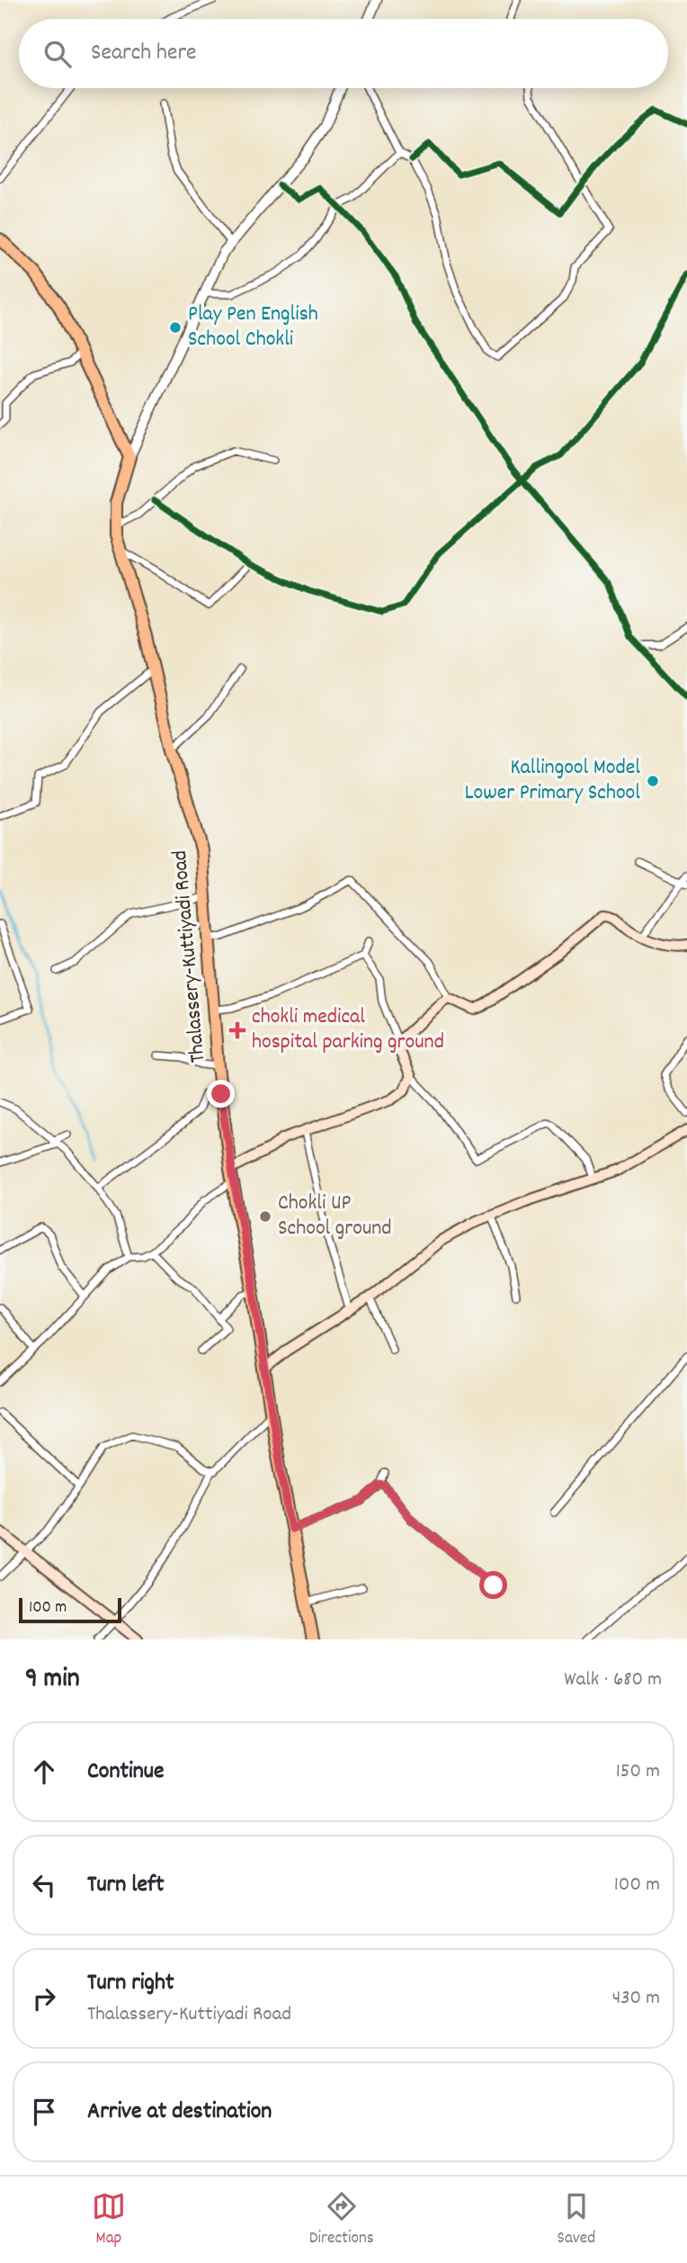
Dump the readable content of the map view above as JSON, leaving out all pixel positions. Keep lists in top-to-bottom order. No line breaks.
{"streets":{"main road":["Thalassery-Kuttiyadi Road"]},"places":{"other":["Play Pen English School Chokli","Kallingool Model Lower Primary School","Chokli UP School ground"],"health":["chokli medical hospital parking ground"]},"scale_bar":"100 m","page":{"search":"Search here","scale":"100 m","heading":["9 min","Walk · 680 m"],"list":[["Continue","150 m"],["Turn left","100 m"],["Turn right","Thalassery-Kuttiyadi Road","430 m"],"Arrive at destination"],"nav":["Map","Directions","Saved"]}}
